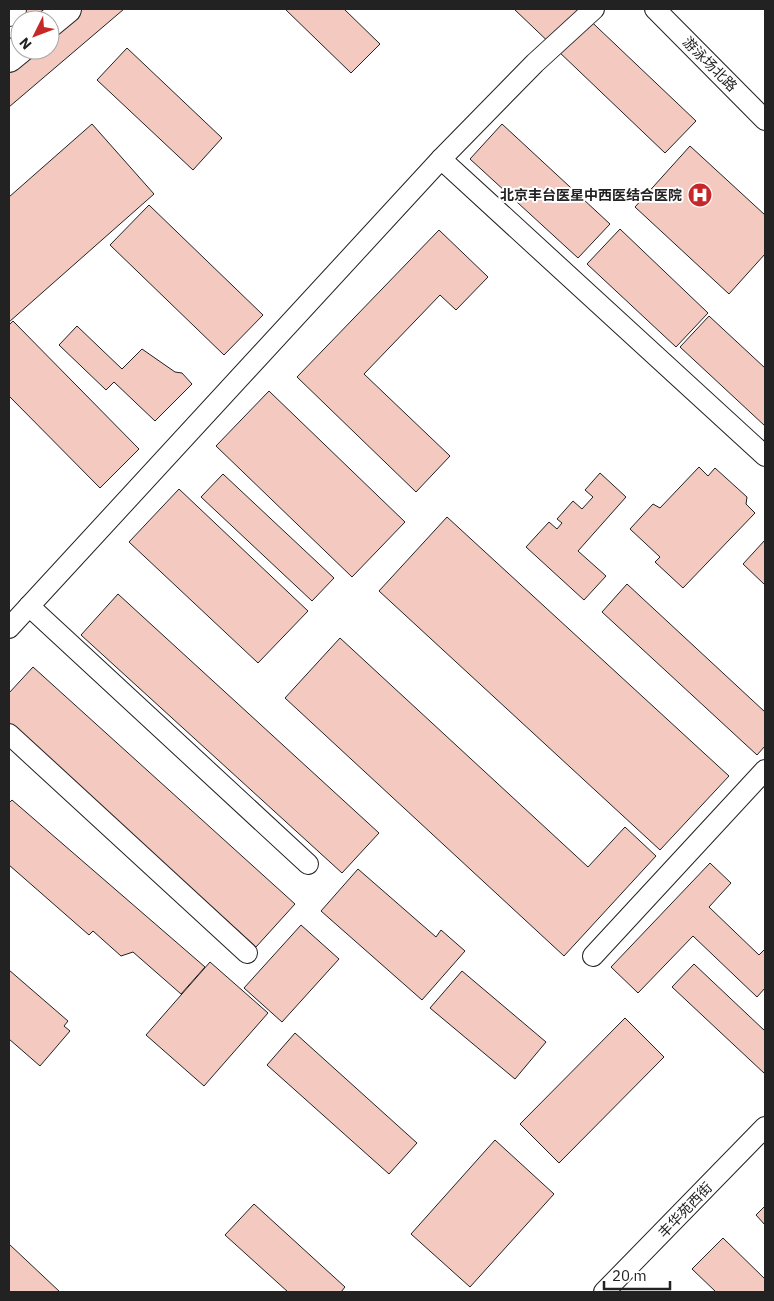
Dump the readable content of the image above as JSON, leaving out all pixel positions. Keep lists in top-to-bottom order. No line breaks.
{"streets":{"street":["游泳场北路","丰华苑西街"]},"places":{"hospital":["北京丰台医星中西医结合医院"]},"scale_bar":"20 m","north":"bottom left"}
